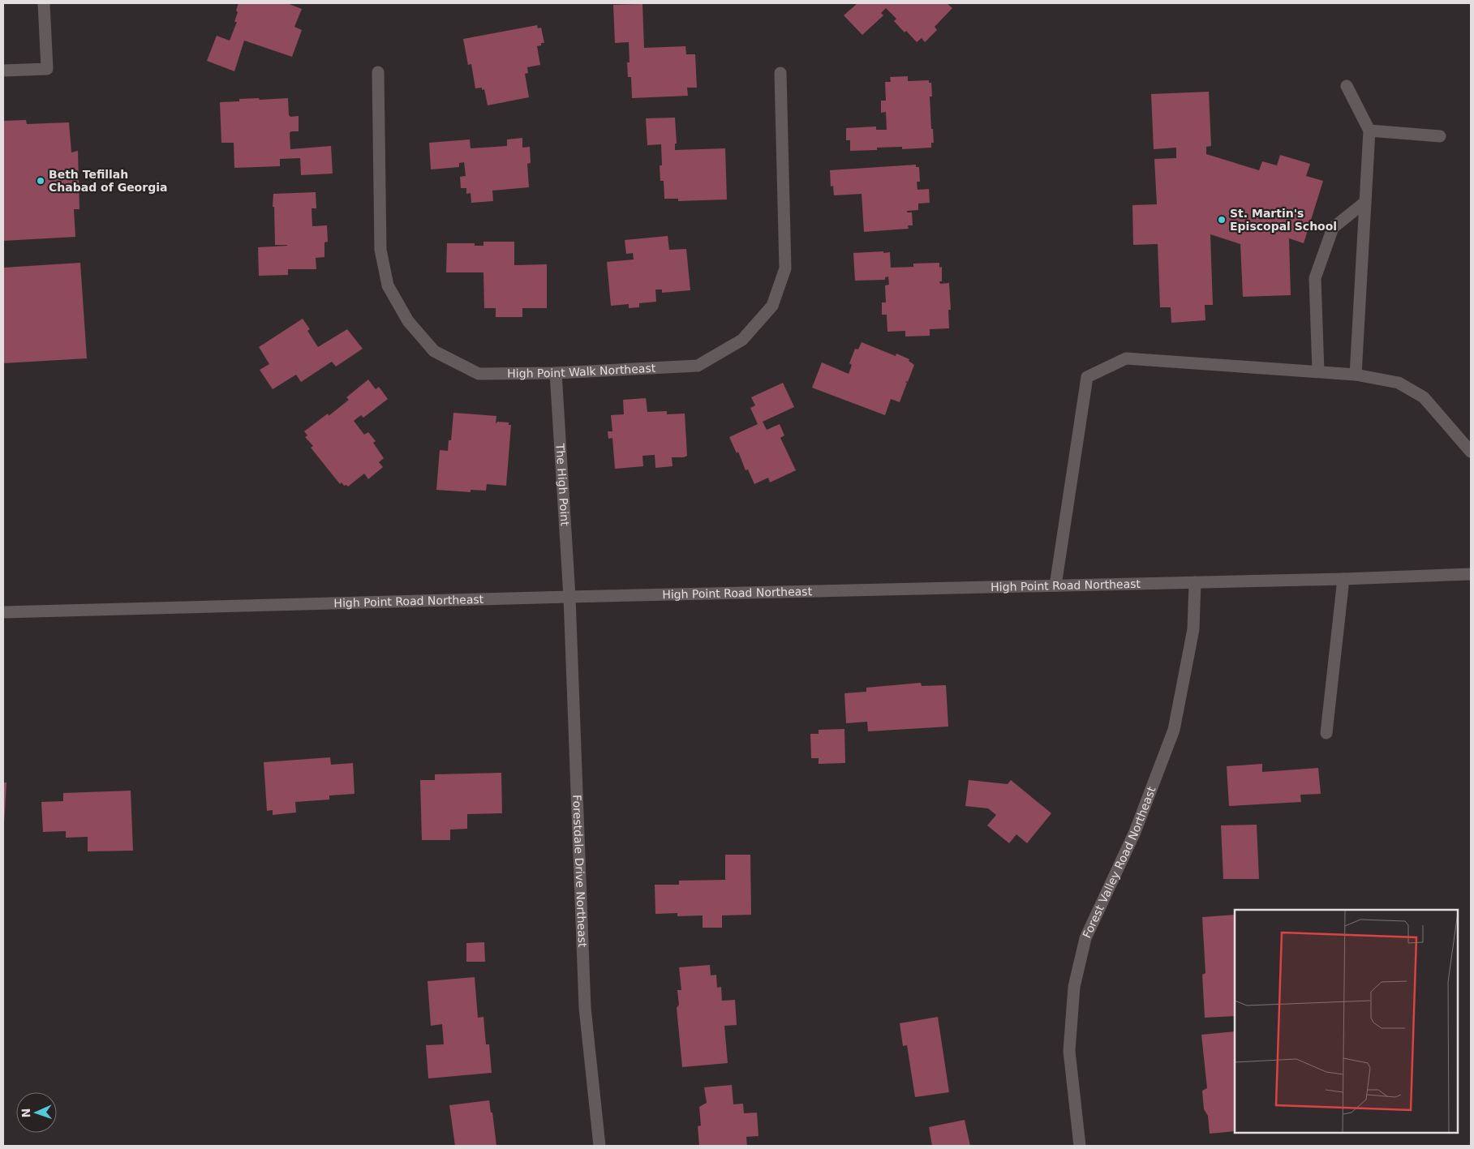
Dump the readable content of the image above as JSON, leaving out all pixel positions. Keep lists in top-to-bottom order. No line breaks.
{"streets":{"street":["High Point Walk Northeast","The High Point","High Point Road Northeast","Forest Valley Road Northeast","Forestdale Drive Northeast"]},"crossings":[["High Point Walk Northeast","The High Point"],["The High Point","High Point Road Northeast"],["The High Point","Forestdale Drive Northeast"],["High Point Road Northeast","Forest Valley Road Northeast"],["High Point Road Northeast","Forestdale Drive Northeast"]],"places":["Beth Tefillah Chabad of Georgia","St. Martin's Episcopal School"],"north":"left"}
